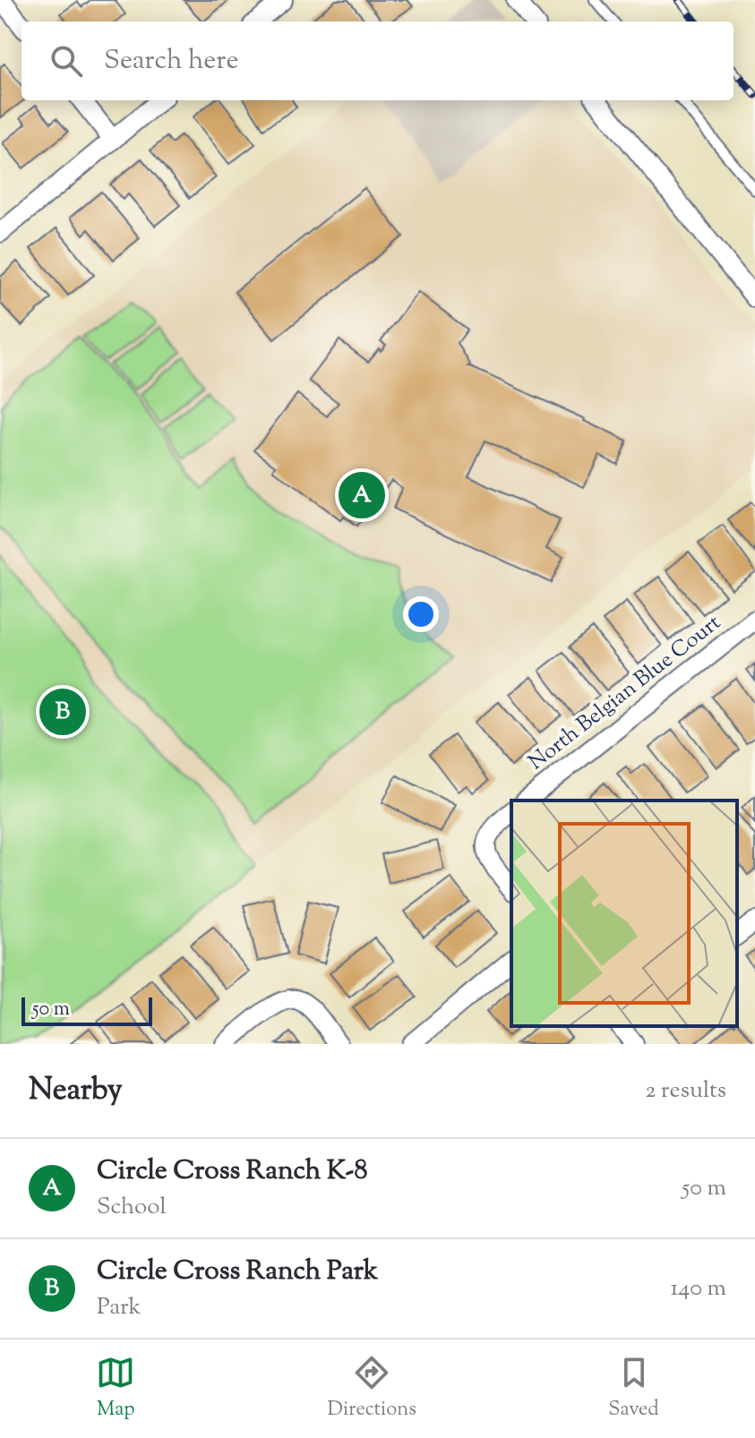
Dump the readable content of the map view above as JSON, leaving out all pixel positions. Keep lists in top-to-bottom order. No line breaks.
{"streets":{"street":["North Belgian Blue Court"]},"scale_bar":"50 m","page":{"search":"Search here","pins":["A","B"],"scale":"50 m","heading":["Nearby","2 results"],"list":[{"mark":"A","name":"Circle Cross Ranch K-8","note":"School","value":"50 m"},{"mark":"B","name":"Circle Cross Ranch Park","note":"Park","value":"140 m"}],"nav":["Map","Directions","Saved"]}}
